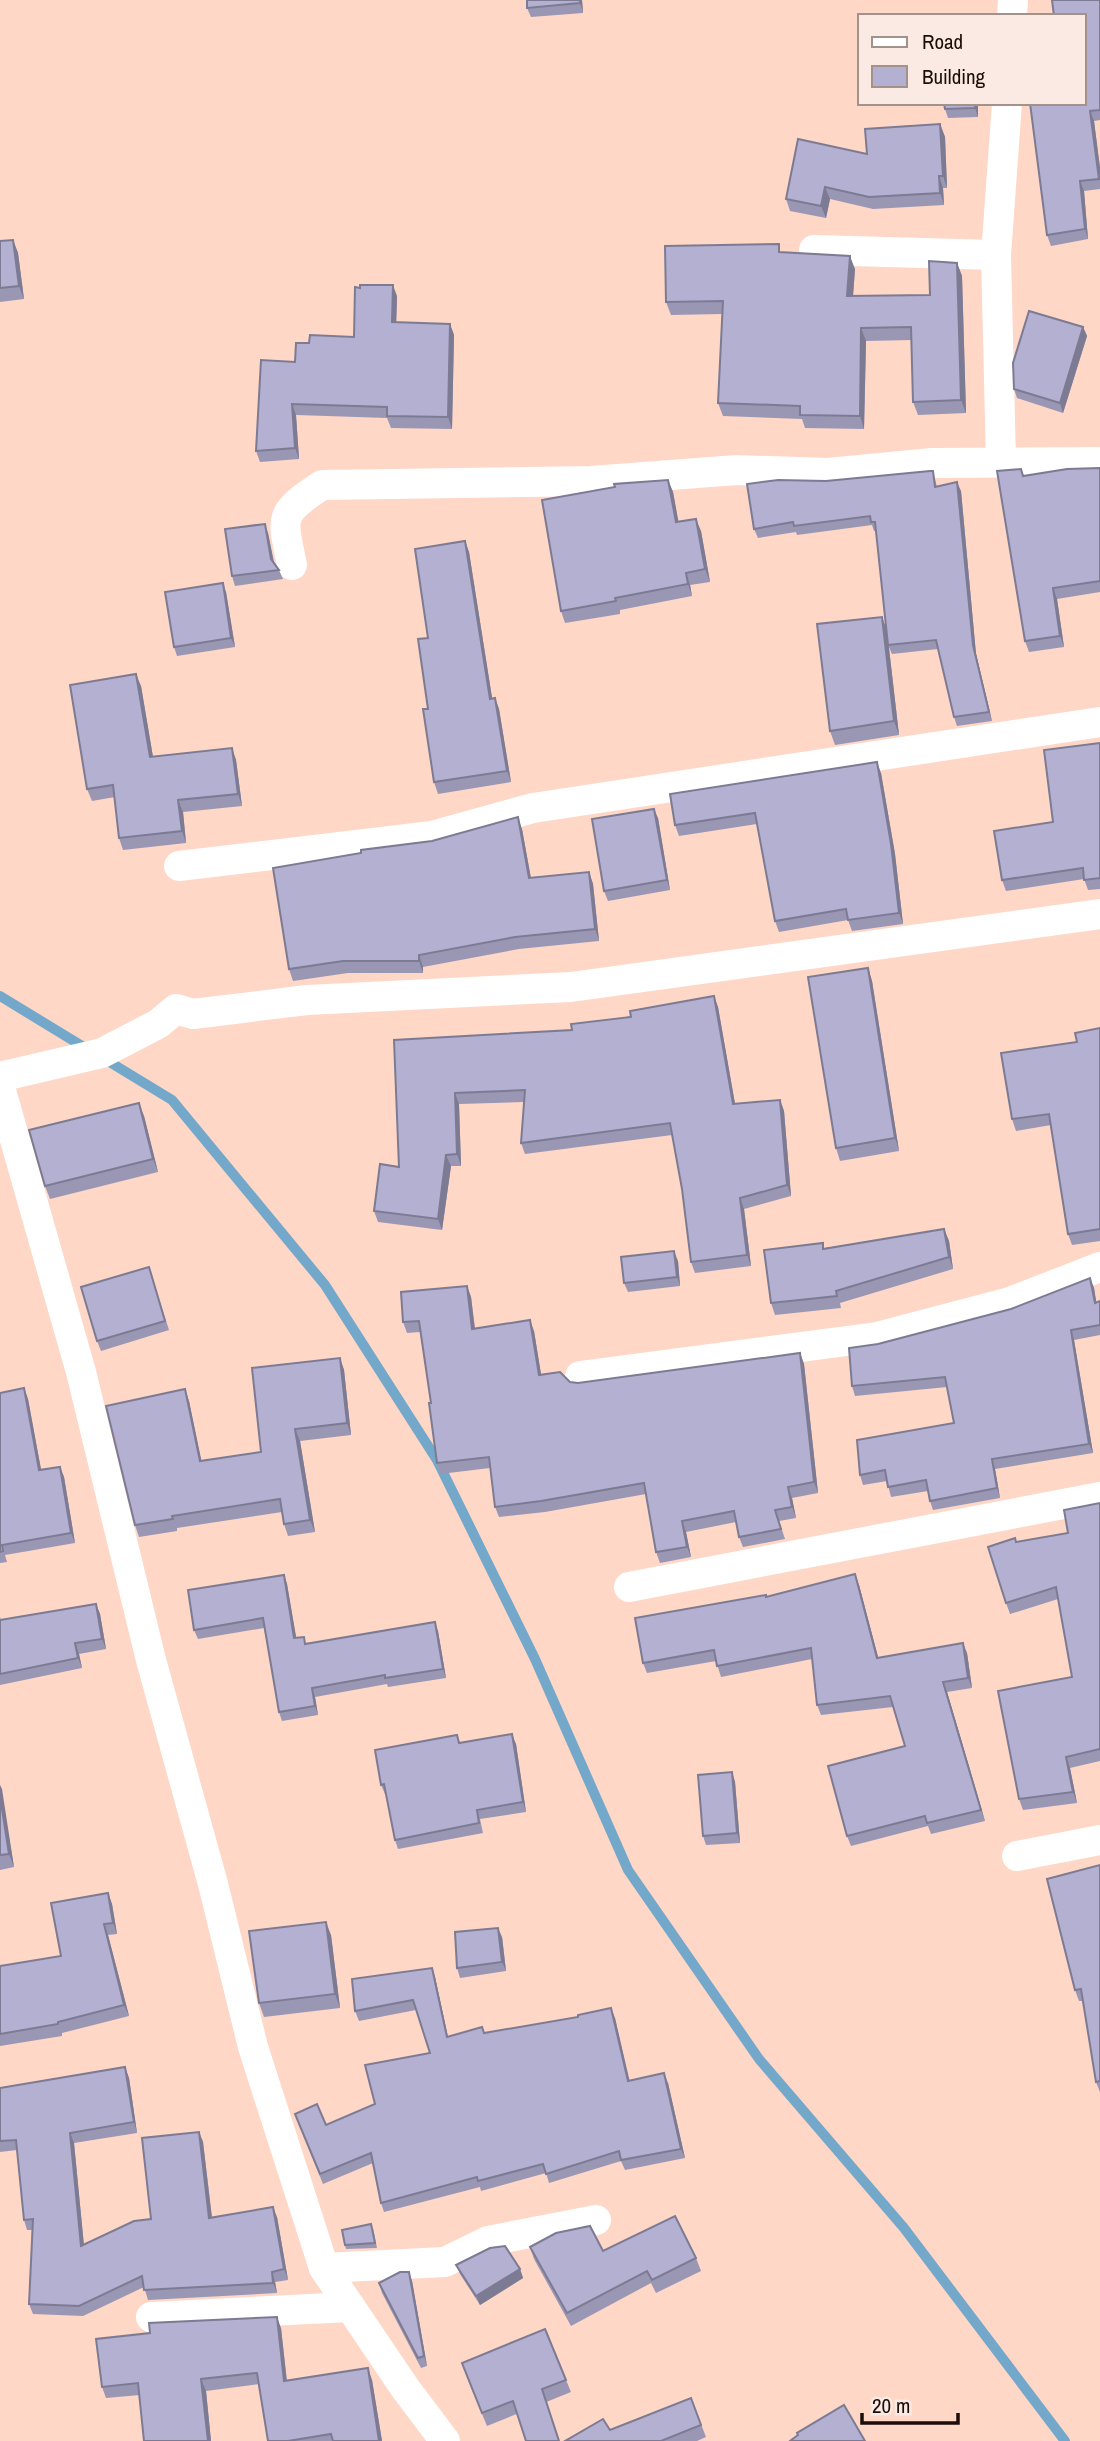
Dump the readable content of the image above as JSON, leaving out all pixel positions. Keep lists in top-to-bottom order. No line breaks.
{"legend":["Road","Building"],"scale_bar":"20 m"}
